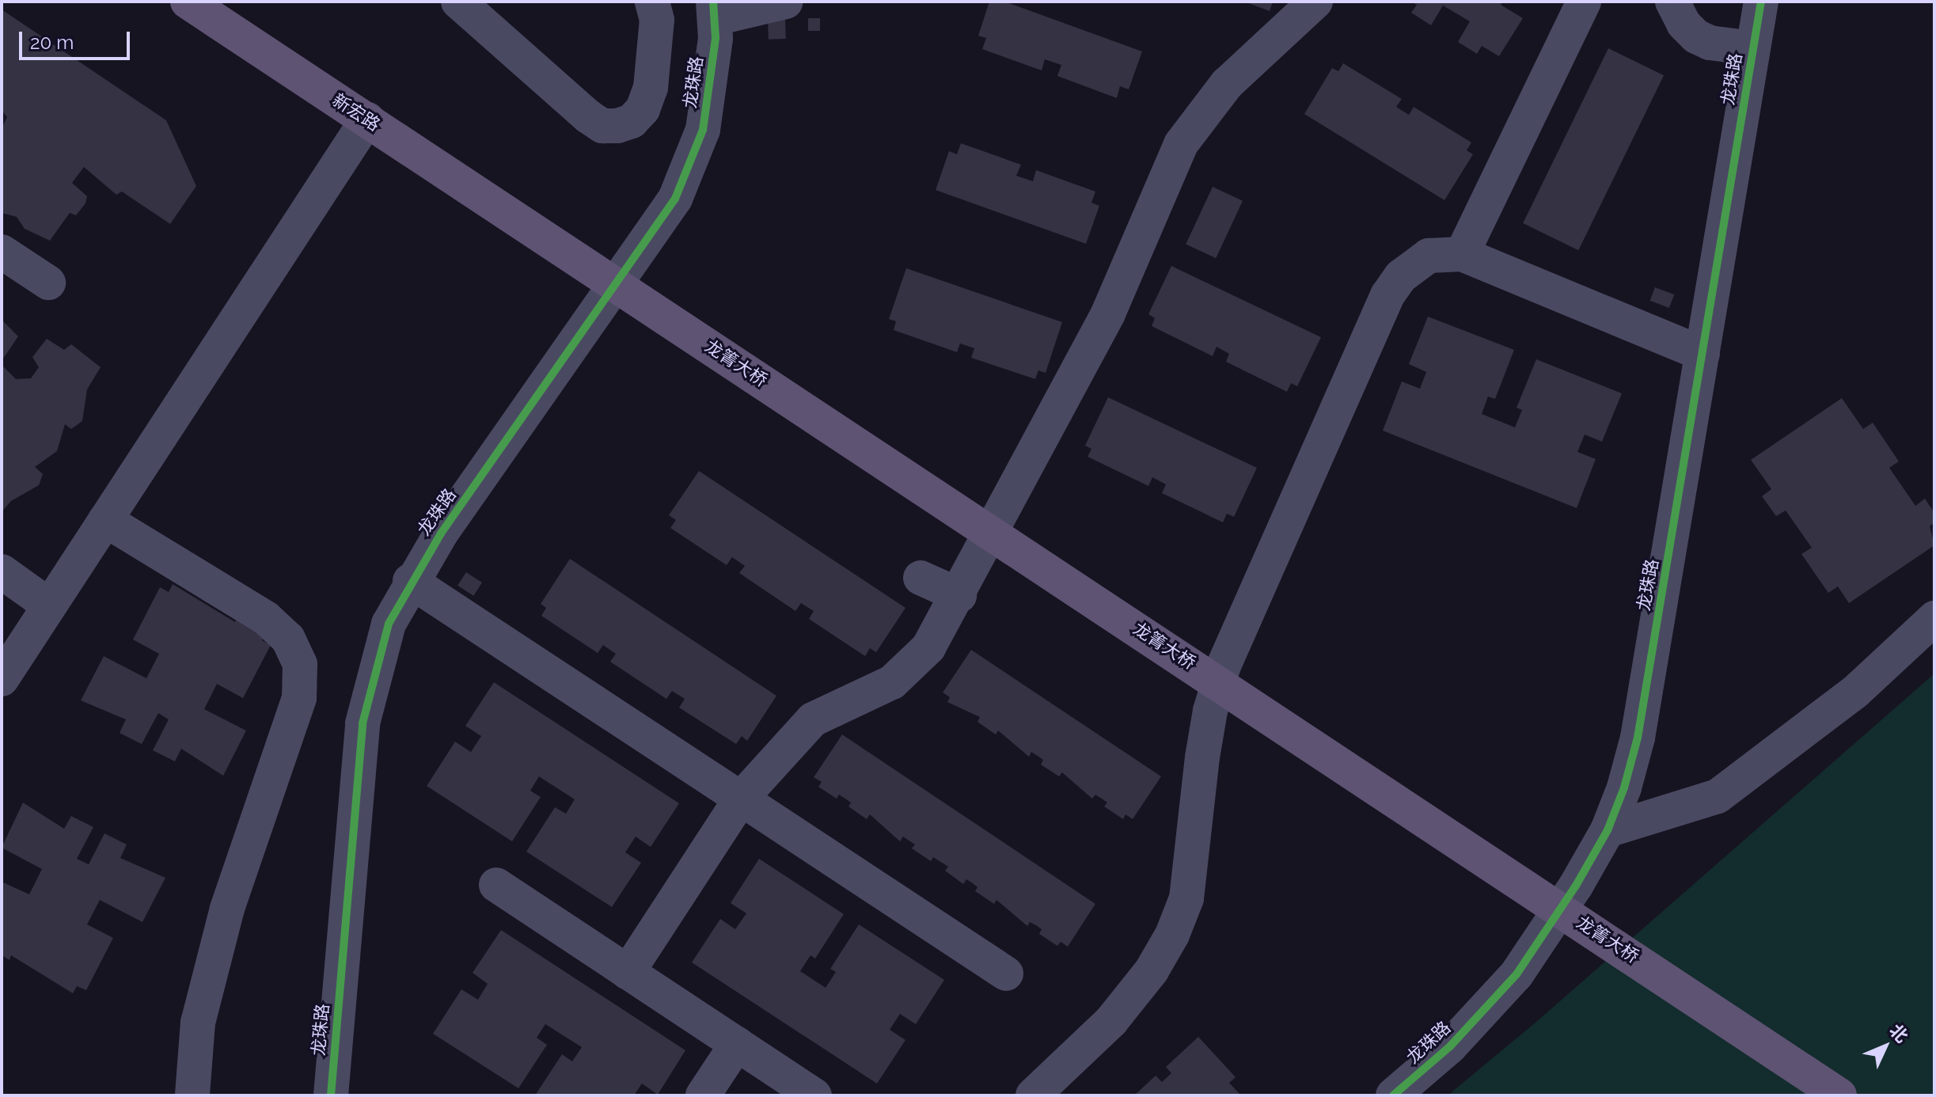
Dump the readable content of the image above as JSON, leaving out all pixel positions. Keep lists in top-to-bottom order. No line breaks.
{"streets":{"main road":["新宏路","龙箐大桥"],"street":["龙珠路"]},"crossings":[["新宏路","龙箐大桥"]],"scale_bar":"20 m","north":"top right"}
